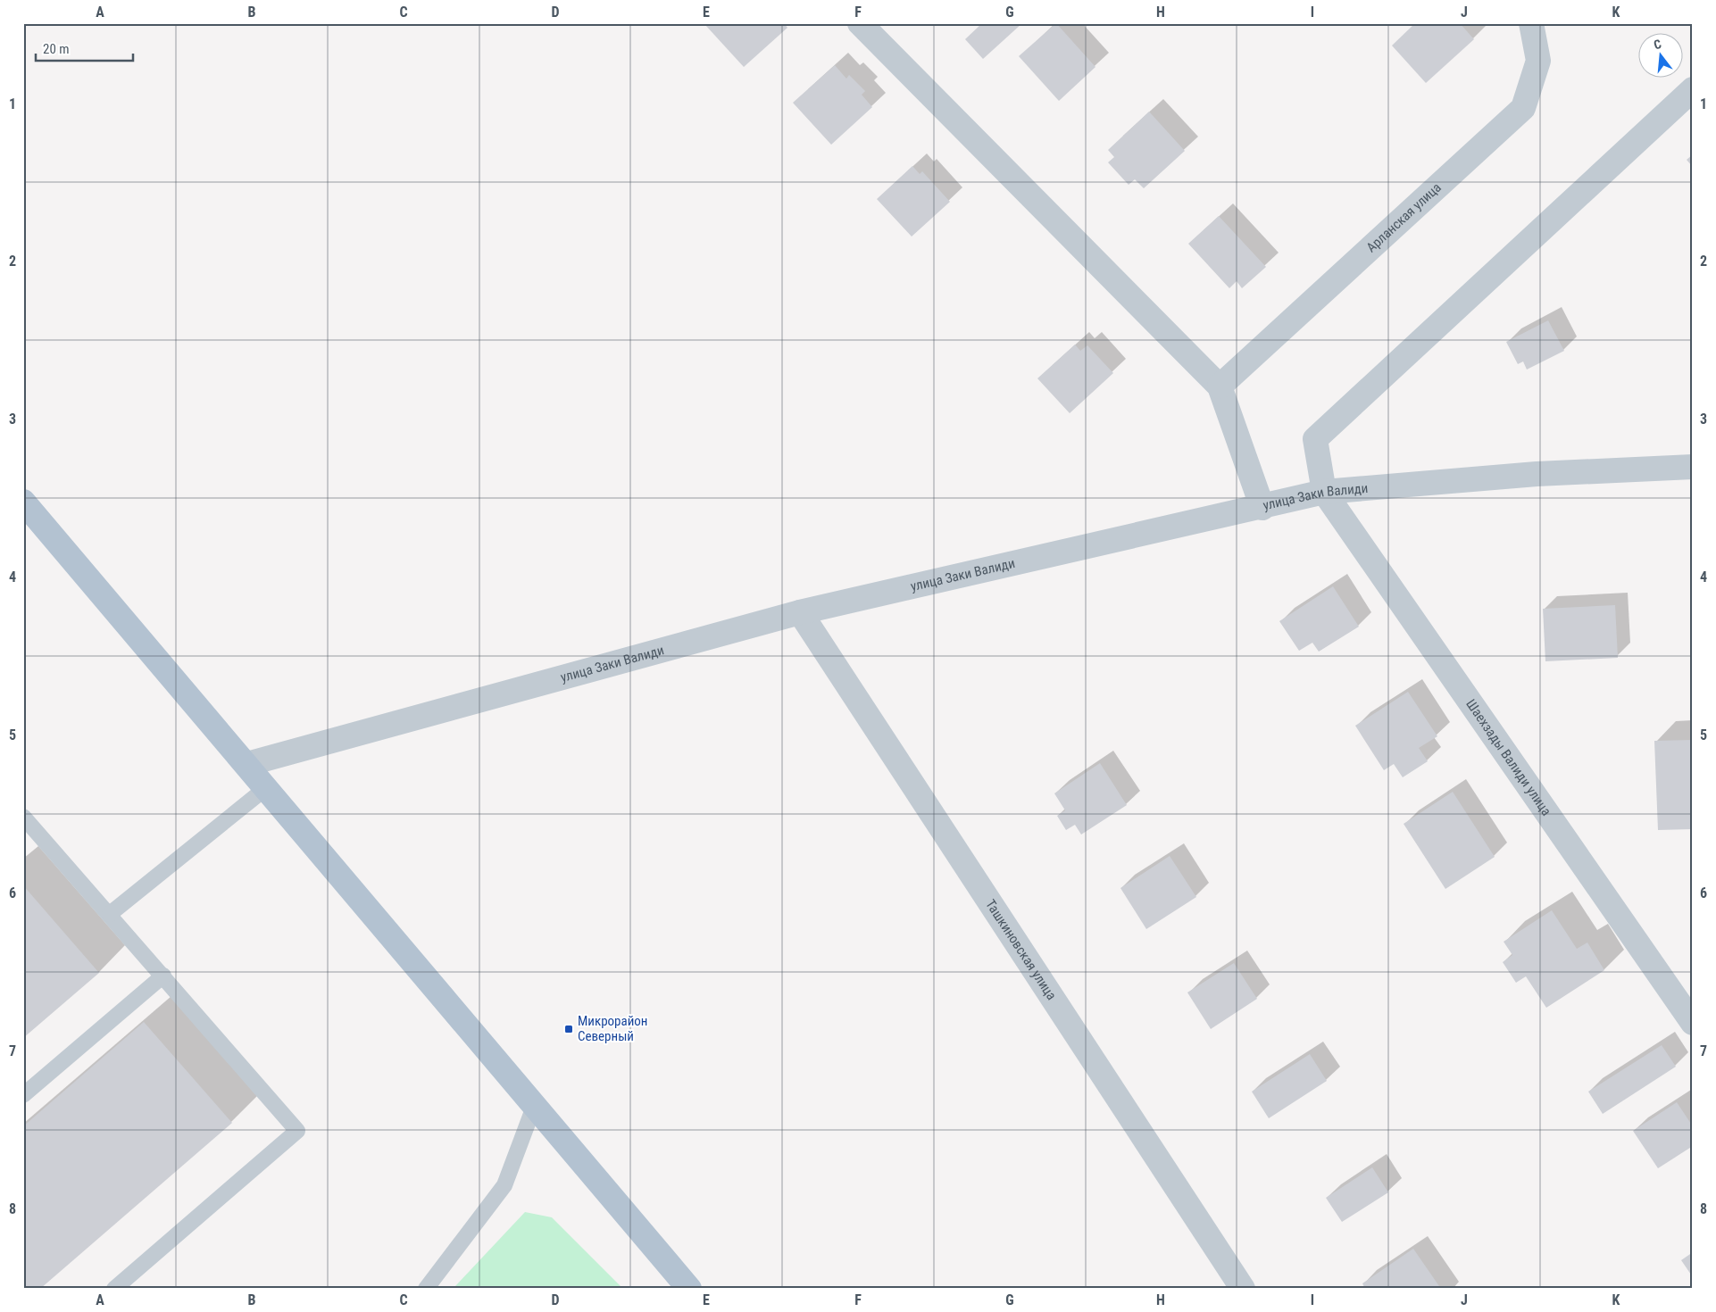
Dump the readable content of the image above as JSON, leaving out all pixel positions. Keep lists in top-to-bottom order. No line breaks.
{"streets":{"street":["Арланская улица","улица Заки Валиди","Шаехзады Валиди улица","Ташкиновская улица"]},"crossings":[["улица Заки Валиди","Шаехзады Валиди улица"],["улица Заки Валиди","Ташкиновская улица"]],"places":{"transit":["Микрорайон Северный"]},"scale_bar":"20 m","north":"top","grid":{"columns":["A","B","C","D","E","F","G","H","I","J","K"],"rows":["1","2","3","4","5","6","7","8"]}}
